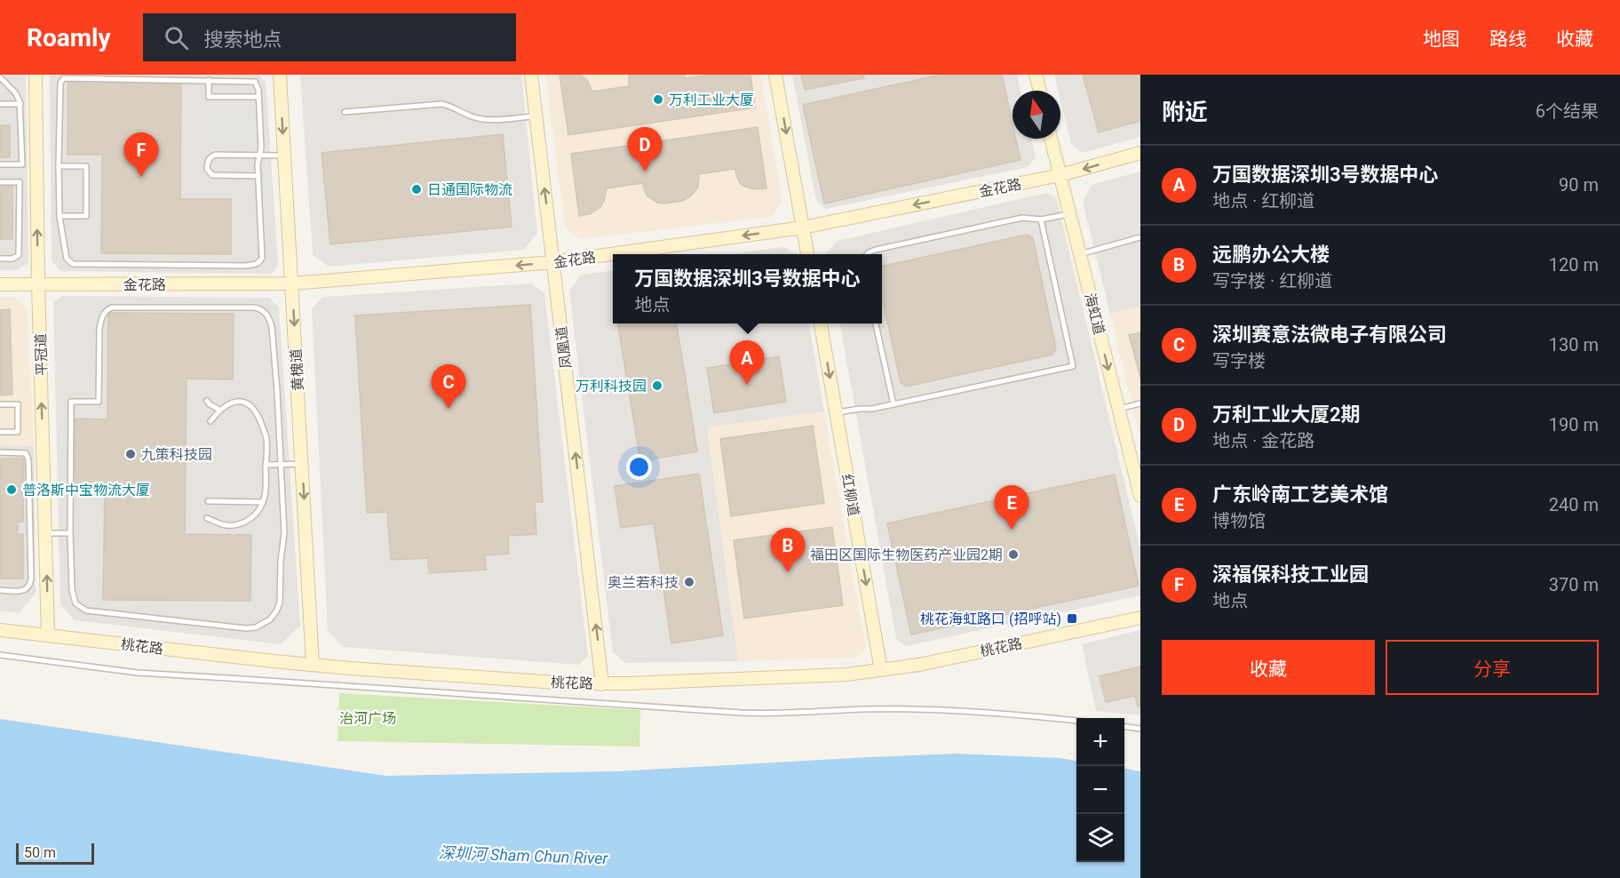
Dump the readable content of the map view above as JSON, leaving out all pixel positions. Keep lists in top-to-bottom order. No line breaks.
{"streets":{"street":["金花路","海虹道","凤凰道","平冠道","黄槐道","红柳道","桃花路"]},"crossings":[["金花路","海虹道"],["金花路","凤凰道"],["金花路","平冠道"],["金花路","黄槐道"],["凤凰道","桃花路"],["平冠道","桃花路"],["黄槐道","桃花路"],["红柳道","桃花路"]],"one_way":["金花路","海虹道","凤凰道","平冠道","黄槐道","红柳道"],"water":["深圳河 Sham Chun River"],"parks":["治河广场"],"places":{"other":["万利工业大厦","日通国际物流","万利科技园","九策科技园","普洛斯中宝物流大厦","福田区国际生物医药产业园2期","奥兰若科技"],"transit":["桃花海虹路口 (招呼站)"]},"scale_bar":"50 m","north":"top","page":{"header":"Roamly","search":"搜索地点","nav":["地图","路线","收藏"],"heading":["附近","6个结果"],"pins":["D","F","A","C","E","B"],"list":[{"mark":"A","name":"万国数据深圳3号数据中心","note":"地点 · 红柳道","value":"90 m"},{"mark":"B","name":"远鹏办公大楼","note":"写字楼 · 红柳道","value":"120 m"},{"mark":"C","name":"深圳赛意法微电子有限公司","note":"写字楼","value":"130 m"},{"mark":"D","name":"万利工业大厦2期","note":"地点 · 金花路","value":"190 m"},{"mark":"E","name":"广东岭南工艺美术馆","note":"博物馆","value":"240 m"},{"mark":"F","name":"深福保科技工业园","note":"地点","value":"370 m"}],"popup":["万国数据深圳3号数据中心","地点"],"buttons":["收藏","分享"],"map_buttons":["+","−"],"scale":"50 m"}}
